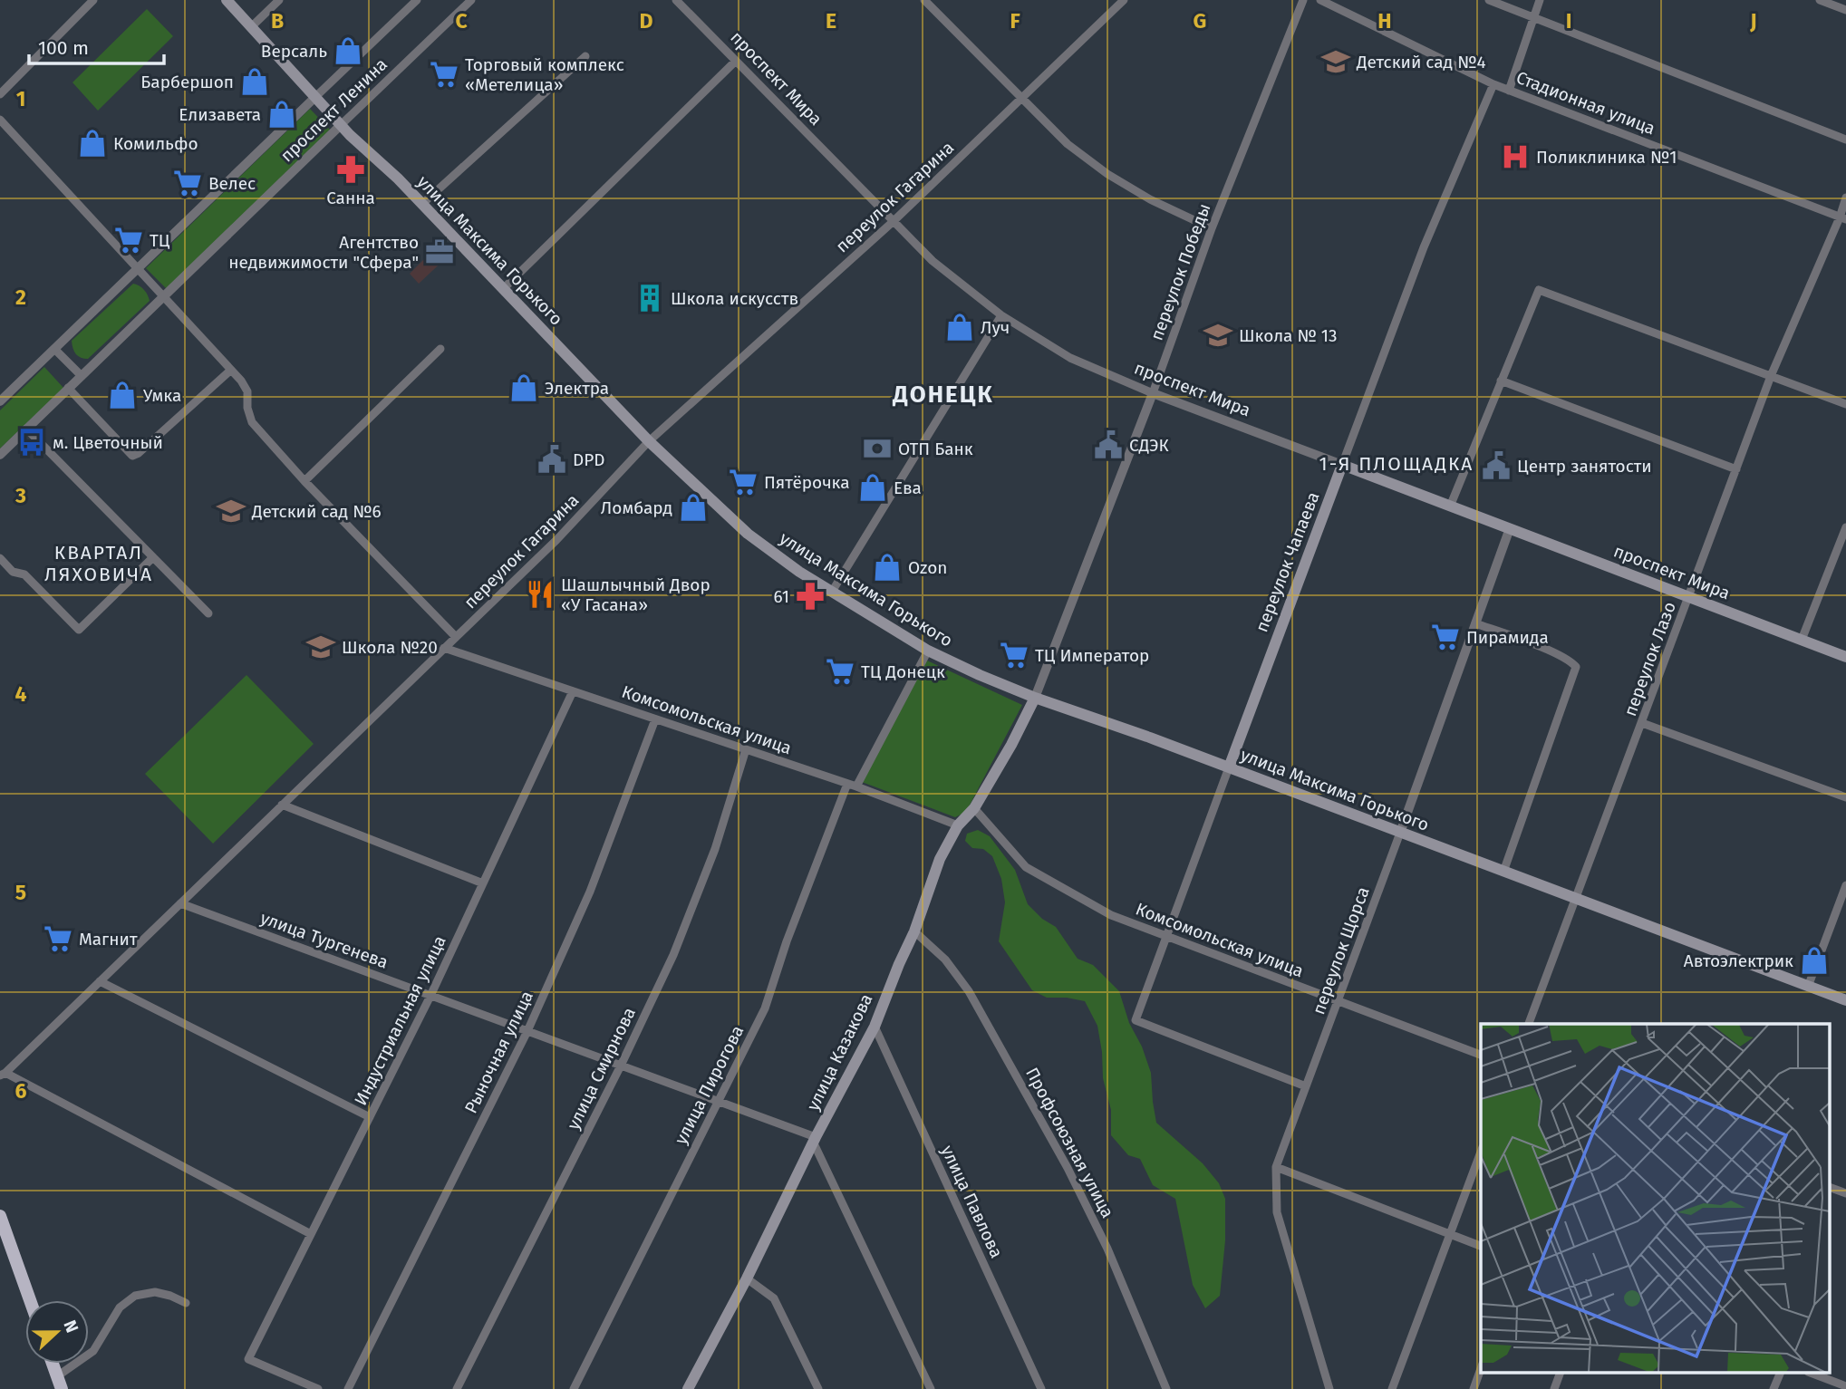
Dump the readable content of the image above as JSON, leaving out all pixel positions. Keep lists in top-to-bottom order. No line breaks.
{"streets":{"main road":["проспект Мира","улица Максима Горького","переулок Чапаева","улица Казакова"],"street":["Стадионная улица","проспект Ленина","переулок Гагарина","переулок Победы","переулок Лазо","Комсомольская улица","улица Тургенева","переулок Щорса","Индустриальная улица","Рыночная улица","улица Смирнова","улица Пирогова","Профсоюзная улица","улица Павлова"]},"crossings":[["проспект Мира","переулок Гагарина"],["проспект Мира","переулок Победы"],["проспект Мира","переулок Чапаева"],["проспект Мира","переулок Лазо"],["проспект Мира","переулок Щорса"],["Стадионная улица","переулок Чапаева"],["Стадионная улица","переулок Лазо"],["проспект Ленина","улица Максима Горького"],["переулок Гагарина","улица Максима Горького"],["переулок Гагарина","Комсомольская улица"],["переулок Гагарина","улица Тургенева"],["улица Максима Горького","переулок Победы"],["улица Максима Горького","переулок Чапаева"],["улица Максима Горького","переулок Лазо"],["улица Максима Горького","переулок Щорса"],["улица Максима Горького","улица Казакова"],["улица Максима Горького","улица Пирогова"],["переулок Победы","улица Казакова"],["переулок Чапаева","Комсомольская улица"],["переулок Чапаева","переулок Щорса"],["Комсомольская улица","переулок Щорса"],["Комсомольская улица","Индустриальная улица"],["Комсомольская улица","Рыночная улица"],["Комсомольская улица","улица Казакова"],["Комсомольская улица","улица Смирнова"],["Комсомольская улица","улица Пирогова"],["улица Тургенева","Индустриальная улица"],["улица Тургенева","Рыночная улица"],["улица Тургенева","улица Казакова"],["улица Тургенева","улица Смирнова"],["улица Тургенева","улица Пирогова"],["улица Казакова","Профсоюзная улица"],["улица Казакова","улица Павлова"]],"districts":["ДОНЕЦК","1-Я ПЛОЩАДКА","КВАРТАЛ ЛЯХОВИЧА"],"places":{"shop":["Версаль","Барбершоп","Елизавета","Комильфо","Луч","Электра","Умка","Ева","Ломбард","Ozon","Автоэлектрик"],"school or university":["Детский сад №4","Школа № 13","Детский сад №6","Школа №20"],"supermarket":["Торговый комплекс «Метелица»","Велес","ТЦ","Пятёрочка","Пирамида","ТЦ Император","ТЦ Донецк","Магнит"],"hospital":["Поликлиника №1"],"pharmacy":["Санна","61"],"office":["Агентство недвижимости \"Сфера\""],"building":["Школа искусств"],"bus stop":["м. Цветочный"],"public building":["СДЭК","DPD","Центр занятости"],"bank":["ОТП Банк"],"restaurant":["Шашлычный Двор «У Гасана»"]},"scale_bar":"100 m","north":"right","grid":{"columns":["B","C","D","E","F","G","H","I","J"],"rows":["1","2","3","4","5","6"]}}
